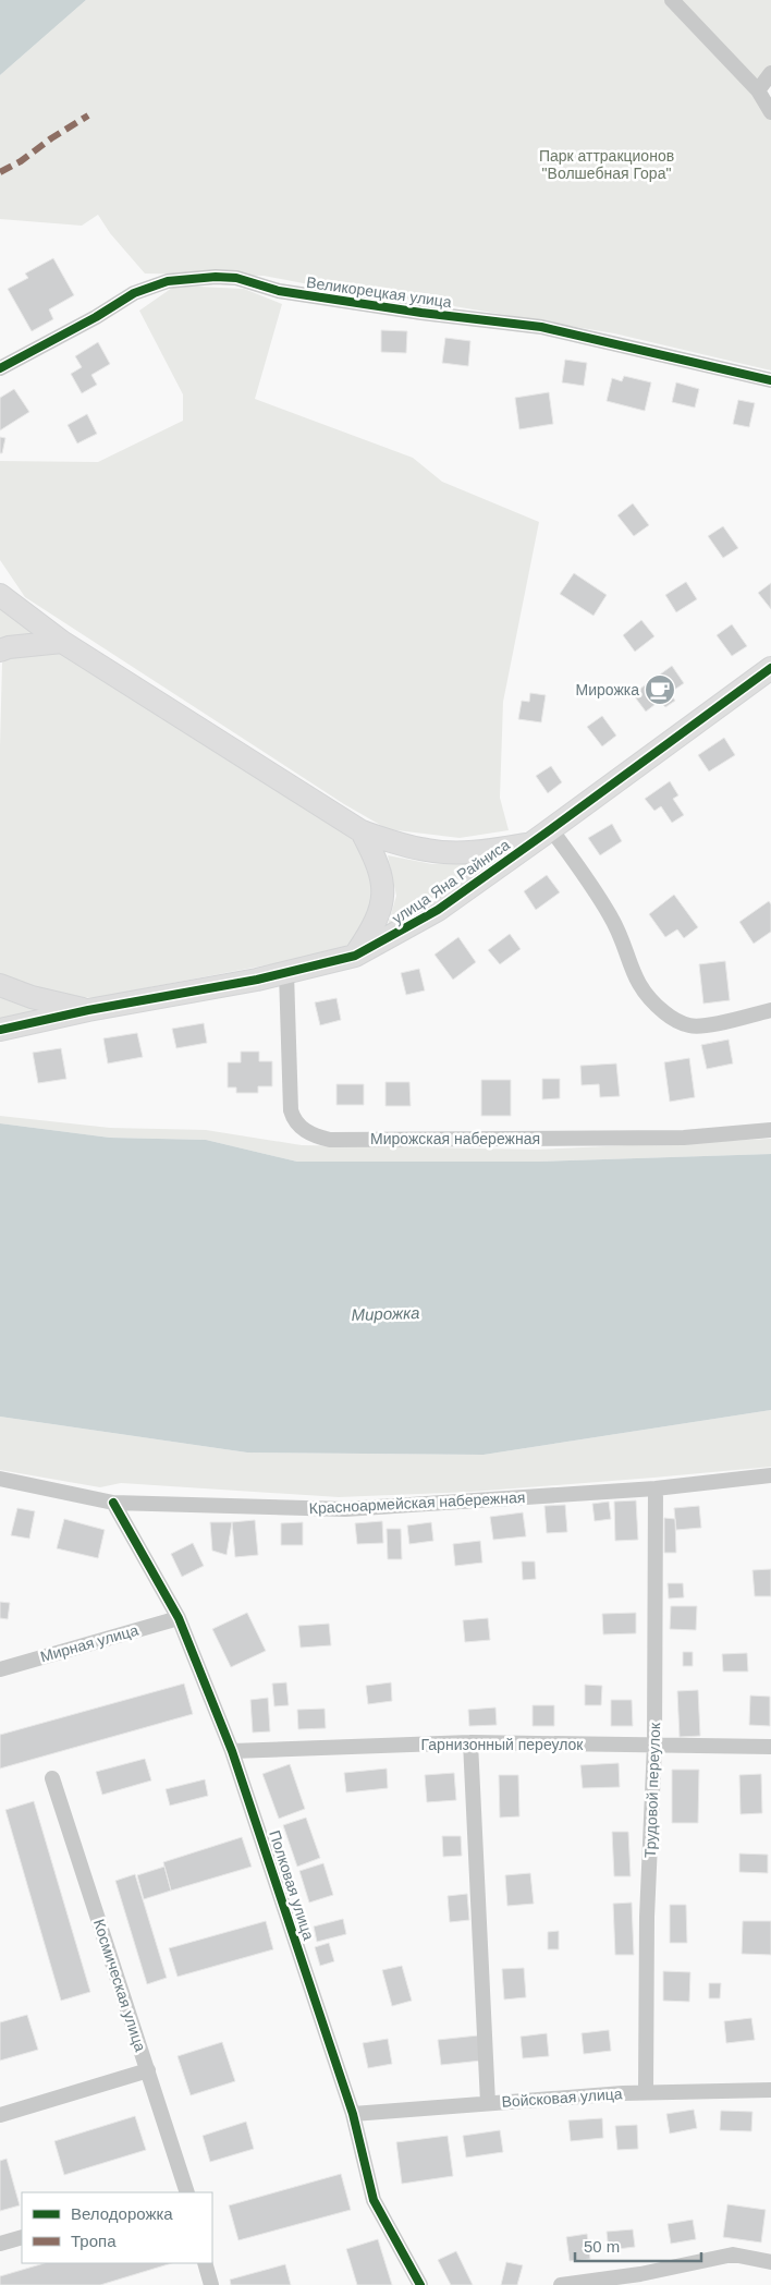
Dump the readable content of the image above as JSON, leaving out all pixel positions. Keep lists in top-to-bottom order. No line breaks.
{"streets":{"street":["Великорецкая улица","улица Яна Райниса","Мирожская набережная","Красноармейская набережная","Мирная улица","Гарнизонный переулок","Трудовой переулок","Полковая улица","Космическая улица","Войсковая улица"]},"crossings":[["улица Яна Райниса","Мирожская набережная"],["Красноармейская набережная","Трудовой переулок"],["Красноармейская набережная","Полковая улица"],["Мирная улица","Полковая улица"],["Гарнизонный переулок","Трудовой переулок"],["Гарнизонный переулок","Полковая улица"],["Трудовой переулок","Войсковая улица"],["Полковая улица","Войсковая улица"]],"water":["Мирожка"],"parks":["Парк аттракционов \"Волшебная Гора\""],"places":{"cafe":["Мирожка"]},"legend":["Велодорожка","Тропа"],"scale_bar":"50 m"}
